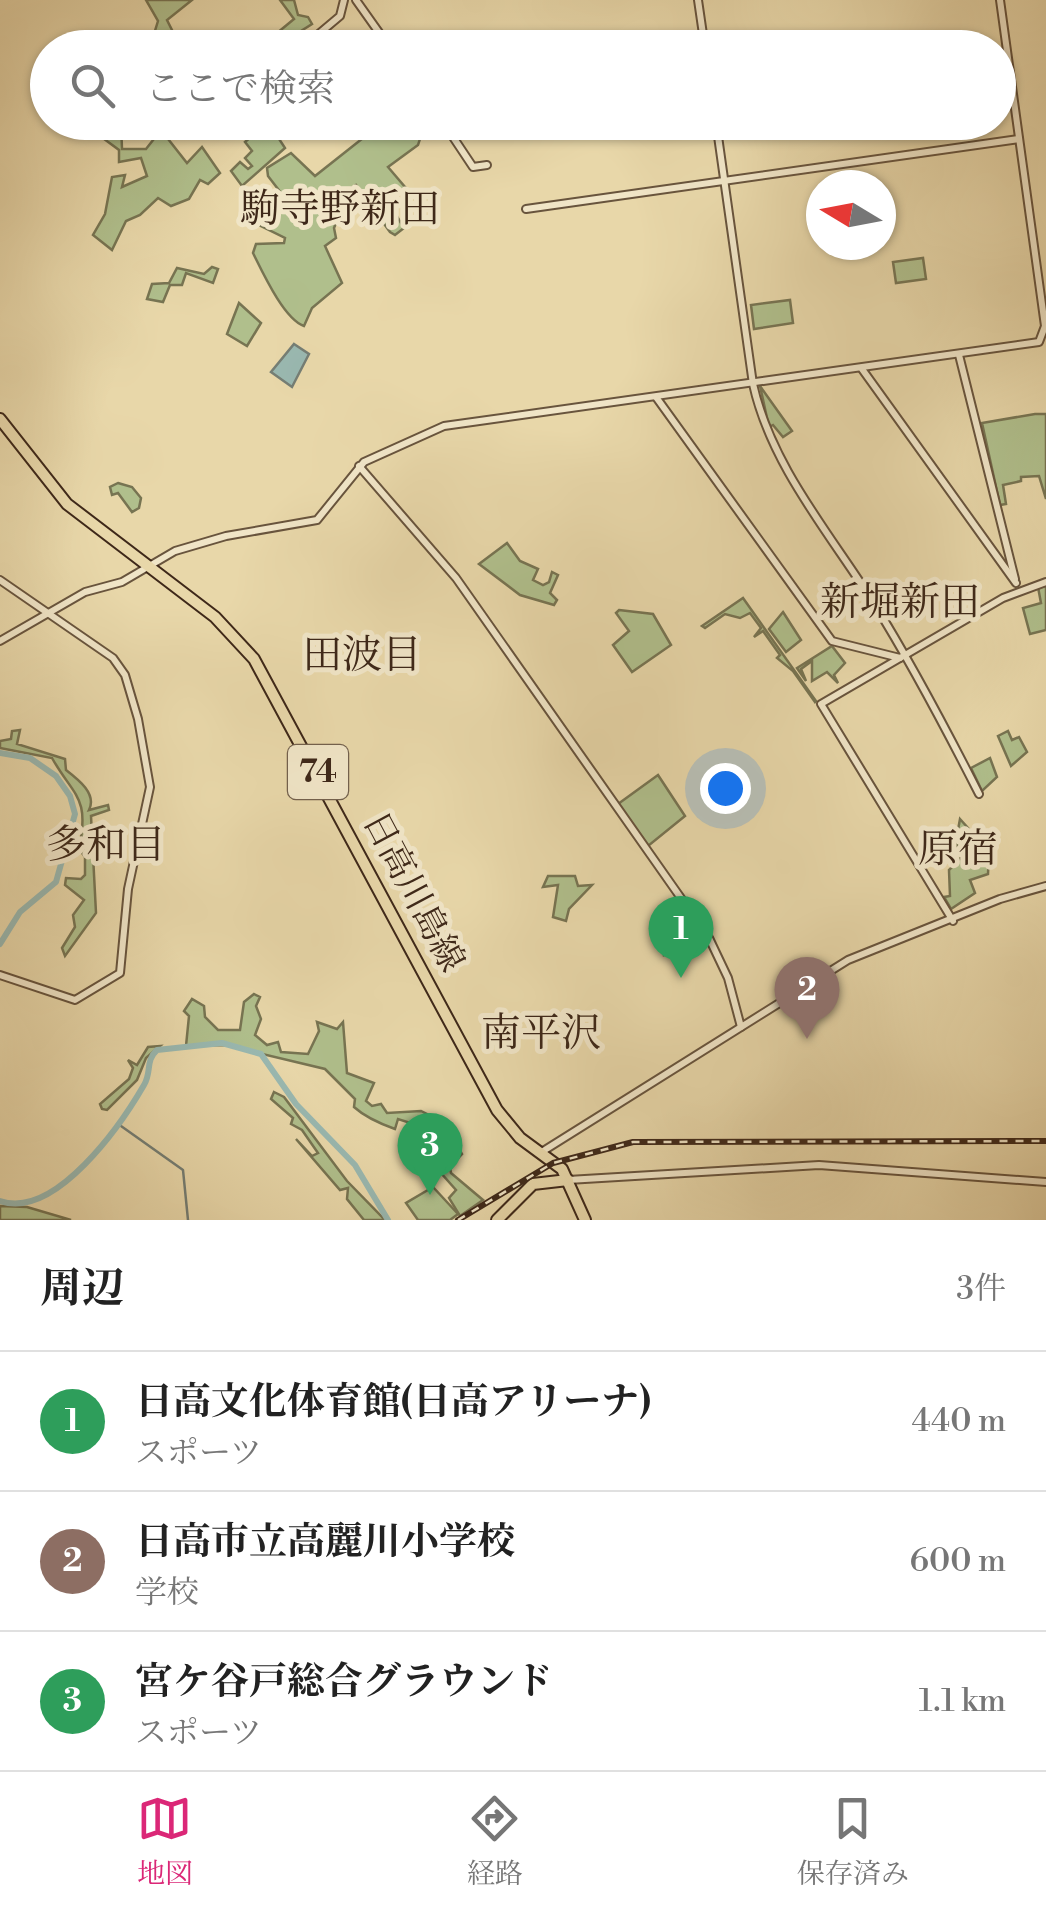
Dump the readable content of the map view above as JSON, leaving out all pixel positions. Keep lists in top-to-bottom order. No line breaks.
{"streets":{"main road":["74","日高川島線"]},"districts":["駒寺野新田","新堀新田","田波目","多和目","原宿","南平沢"],"north":"left","page":{"search":"ここで検索","pins":["1","2","3"],"heading":["周辺","3件"],"list":[{"mark":"1","name":"日高文化体育館(日高アリーナ)","note":"スポーツ","value":"440 m"},{"mark":"2","name":"日高市立高麗川小学校","note":"学校","value":"600 m"},{"mark":"3","name":"宮ケ谷戸総合グラウンド","note":"スポーツ","value":"1.1 km"}],"nav":["地図","経路","保存済み"]}}
